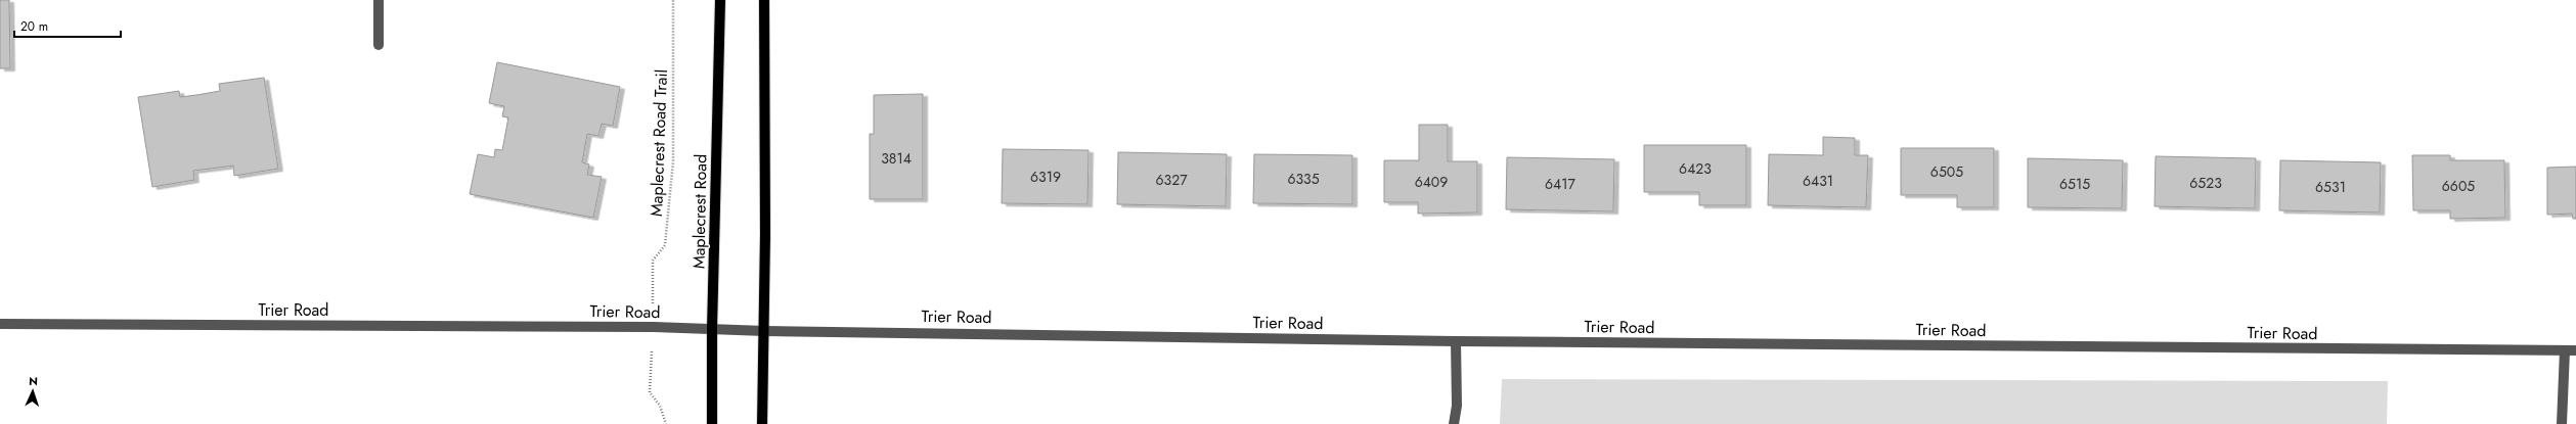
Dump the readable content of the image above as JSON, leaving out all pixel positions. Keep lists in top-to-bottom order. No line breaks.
{"streets":{"main road":["Maplecrest Road"],"street":["Trier Road"],"path":["Maplecrest Road Trail"]},"crossings":[["Maplecrest Road Trail","Trier Road"],["Maplecrest Road","Trier Road"]],"house_numbers":["3814","6423","6505","6319","6335","6327","6431","6409","6523","6417","6515","6605","6531"],"scale_bar":"20 m","north":"top"}
